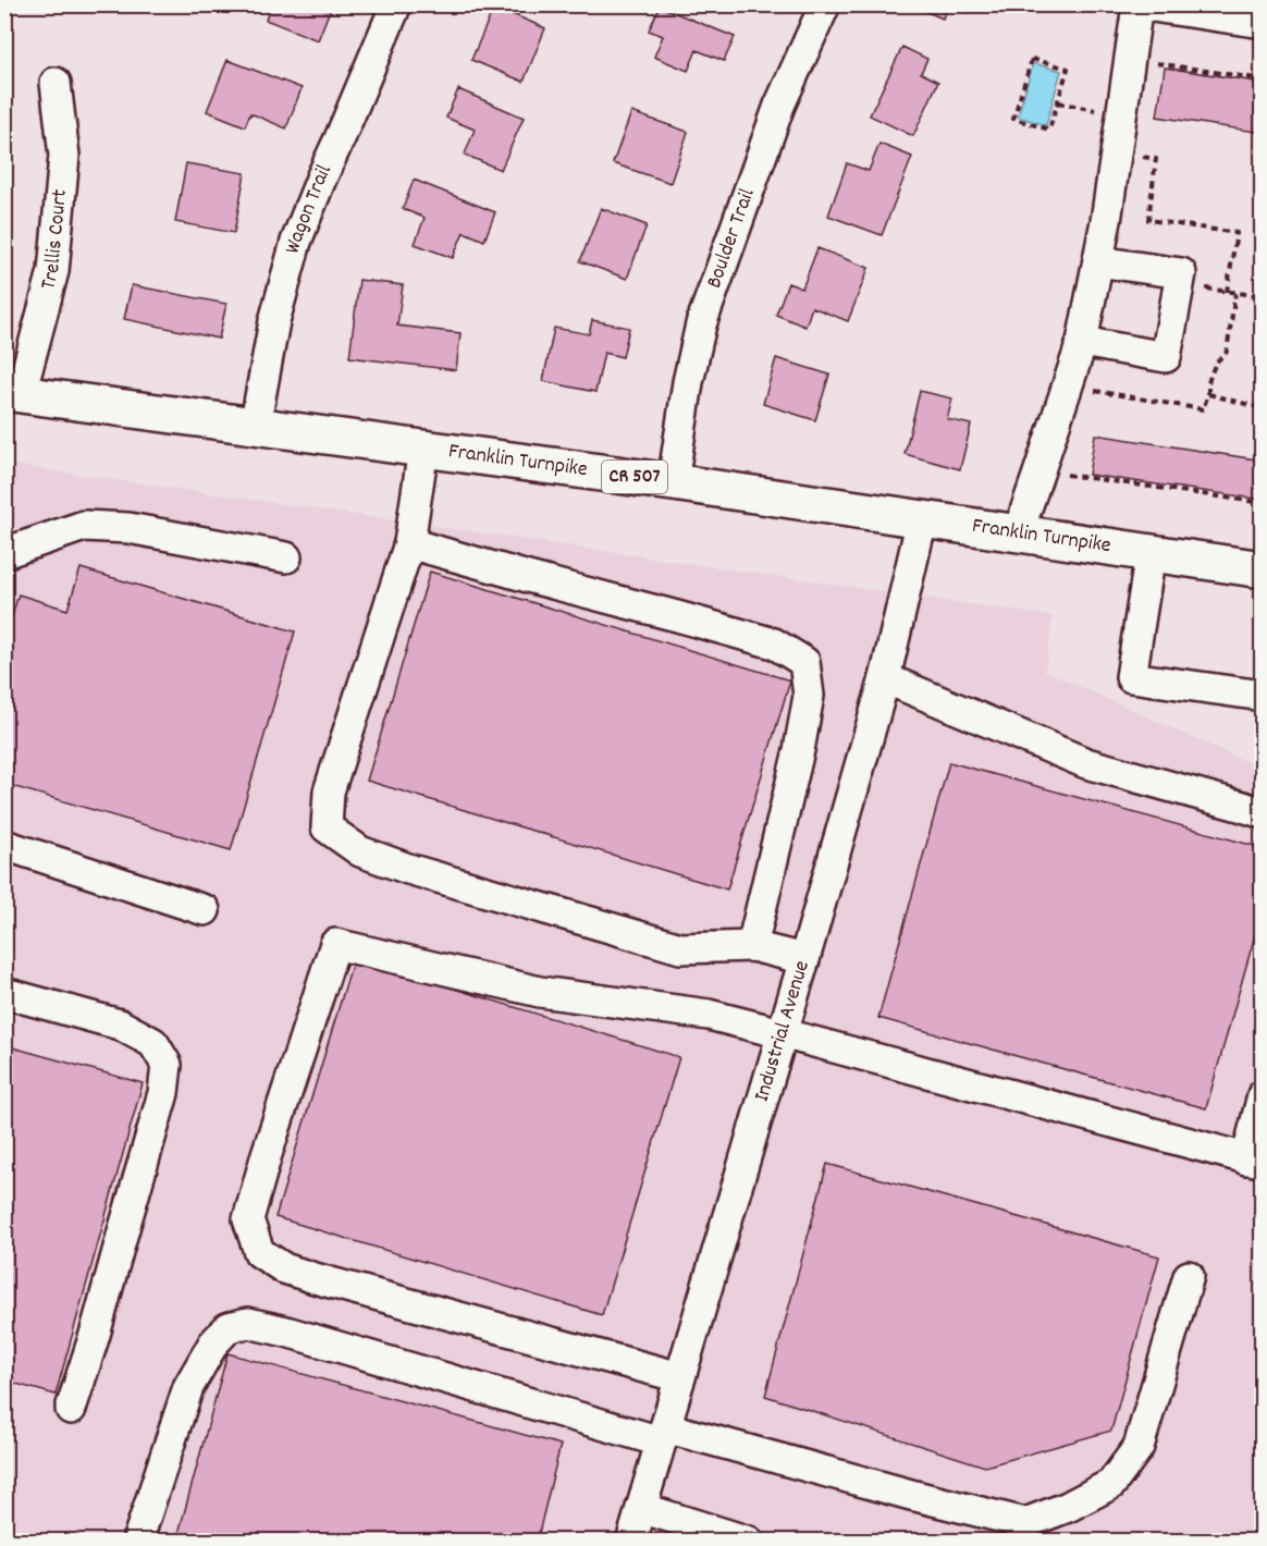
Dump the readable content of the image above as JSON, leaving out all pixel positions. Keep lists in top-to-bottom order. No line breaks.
{"streets":{"main road":["Franklin Turnpike","CR 507"],"street":["Wagon Trail","Boulder Trail","Trellis Court","Industrial Avenue"]},"crossings":[["Wagon Trail","Franklin Turnpike"],["Boulder Trail","Franklin Turnpike"],["Trellis Court","Franklin Turnpike"],["Franklin Turnpike","Industrial Avenue"]]}
